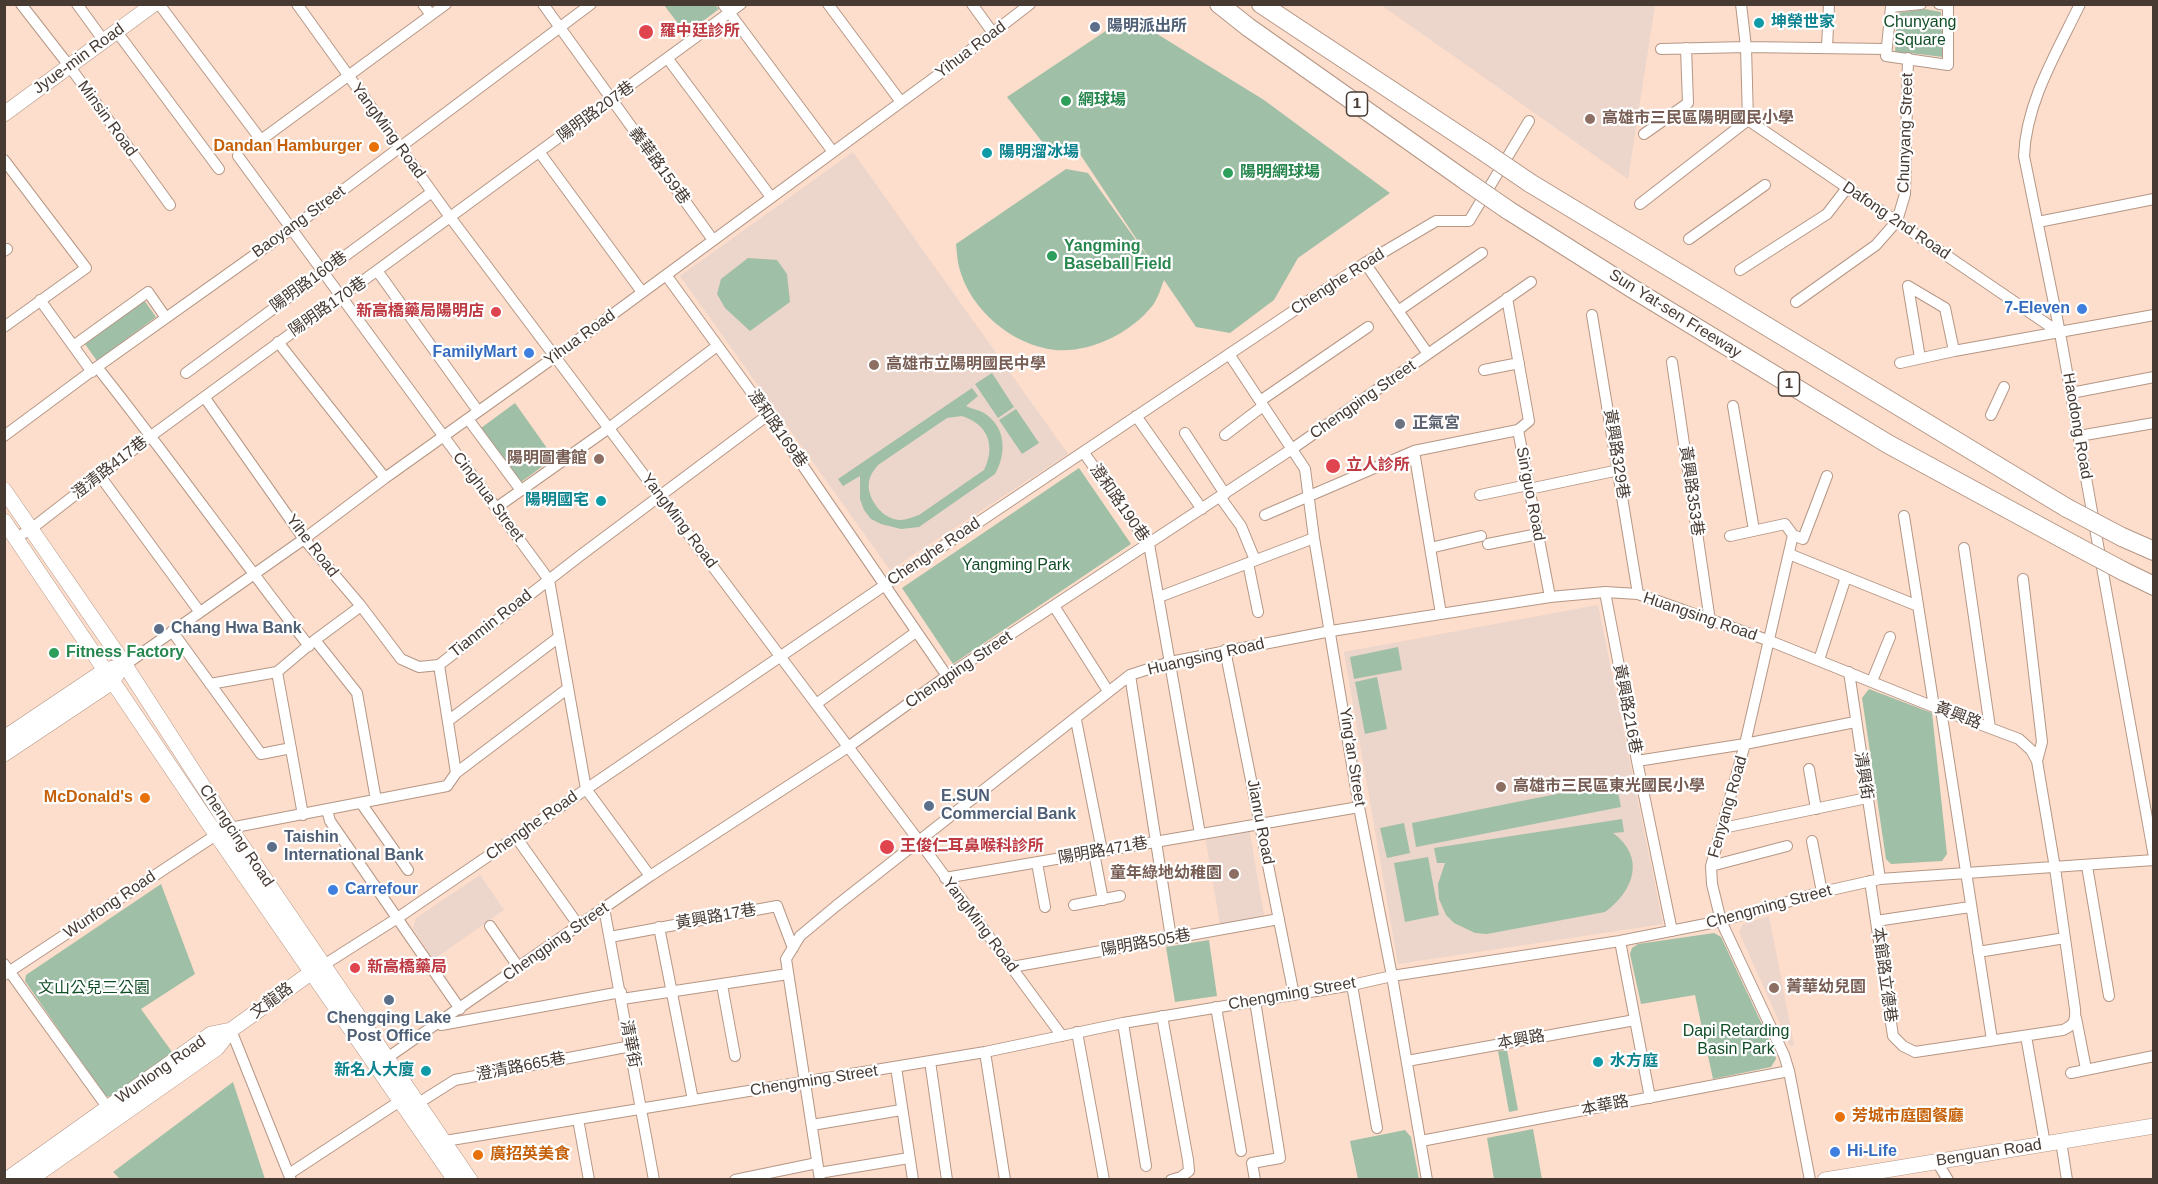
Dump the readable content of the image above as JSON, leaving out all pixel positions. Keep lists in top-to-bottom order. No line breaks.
{"streets":{"highway":["1","Sun Yat-sen Freeway"],"main road":["Jyue-min Road","Chengcing Road","文龍路","Wunlong Road","Benguan Road"],"street":["Yihua Road","陽明路207巷","Minsin Road","YangMing Road","Chunyang Street","義華路159巷","Dafong 2nd Road","Baoyang Street","陽明路160巷","Chenghe Road","陽明路170巷","Chengping Street","Haodong Road","澄和路169巷","黃興路329巷","澄清路417巷","黃興路353巷","Sin'guo Road","Cinghua Street","澄和路190巷","Yihe Road","Huangsing Road","Tianmin Road","黃興路216巷","黃興路","Ying'an Street","清興街","Fenyang Road","Jianru Road","陽明路471巷","Wunfong Road","Chengming Street","黃興路17巷","陽明路505巷","本館路立德巷","本興路","清華街","澄清路665巷","本華路"]},"crossings":[["Yihua Road","YangMing Road"],["Yihua Road","義華路159巷"],["Yihua Road","澄和路169巷"],["Yihua Road","Cinghua Street"],["Yihua Road","Yihe Road"],["Yihua Road","Chengcing Road"],["Jyue-min Road","Minsin Road"],["陽明路207巷","YangMing Road"],["陽明路207巷","義華路159巷"],["陽明路207巷","陽明路170巷"],["YangMing Road","Baoyang Street"],["YangMing Road","陽明路160巷"],["YangMing Road","Chenghe Road"],["YangMing Road","陽明路170巷"],["YangMing Road","Chengping Street"],["YangMing Road","Huangsing Road"],["YangMing Road","Tianmin Road"],["YangMing Road","陽明路471巷"],["YangMing Road","Chengming Street"],["YangMing Road","陽明路505巷"],["Chunyang Street","Dafong 2nd Road"],["義華路159巷","Baoyang Street"],["Dafong 2nd Road","Haodong Road"],["Baoyang Street","Cinghua Street"],["陽明路160巷","Cinghua Street"],["Chenghe Road","澄和路169巷"],["Chenghe Road","Cinghua Street"],["Chenghe Road","澄和路190巷"],["Chenghe Road","Ying'an Street"],["Chenghe Road","Chengcing Road"],["Chenghe Road","文龍路"],["陽明路170巷","澄清路417巷"],["陽明路170巷","Cinghua Street"],["陽明路170巷","Yihe Road"],["Chengping Street","澄和路169巷"],["Chengping Street","Cinghua Street"],["Chengping Street","澄和路190巷"],["Chengping Street","Ying'an Street"],["Chengping Street","Chengcing Road"],["Chengping Street","清華街"],["Haodong Road","Chengming Street"],["澄和路169巷","Tianmin Road"],["黃興路329巷","Huangsing Road"],["澄清路417巷","Yihe Road"],["澄清路417巷","Chengcing Road"],["黃興路353巷","Huangsing Road"],["Sin'guo Road","Huangsing Road"],["Sin'guo Road","Ying'an Street"],["Cinghua Street","Tianmin Road"],["澄和路190巷","Huangsing Road"],["澄和路190巷","陽明路471巷"],["Yihe Road","Tianmin Road"],["Huangsing Road","黃興路216巷"],["Huangsing Road","黃興路"],["Huangsing Road","Ying'an Street"],["Huangsing Road","Fenyang Road"],["Huangsing Road","Jianru Road"],["Huangsing Road","Chengming Street"],["Huangsing Road","黃興路17巷"],["黃興路216巷","Chengming Street"],["黃興路","清興街"],["黃興路","Fenyang Road"],["Ying'an Street","陽明路471巷"],["Ying'an Street","Chengming Street"],["Ying'an Street","本興路"],["Ying'an Street","本華路"],["清興街","Chengming Street"],["清興街","本館路立德巷"],["Fenyang Road","Chengming Street"],["Fenyang Road","本華路"],["Jianru Road","陽明路471巷"],["Jianru Road","Chengming Street"],["Jianru Road","陽明路505巷"],["Chengcing Road","Wunfong Road"],["Chengcing Road","Chengming Street"],["Chengcing Road","文龍路"],["Chengcing Road","澄清路665巷"],["Chengming Street","本館路立德巷"],["Chengming Street","清華街"],["黃興路17巷","清華街"],["文龍路","Wunlong Road"],["清華街","澄清路665巷"]],"parks":["Chunyang Square","Yangming Park","文山公兒三公園","Dapi Retarding Basin Park"],"places":["坤榮世家","陽明派出所","羅中廷診所","網球場","高雄市三民區陽明國民小學","Dandan Hamburger","陽明溜冰場","陽明網球場","Yangming Baseball Field","7-Eleven","新高橋藥局陽明店","FamilyMart","高雄市立陽明國民中學","正氣宮","陽明圖書館","立人診所","陽明國宅","Chang Hwa Bank","Fitness Factory","高雄市三民區東光國民小學","McDonald's","E.SUN Commercial Bank","Taishin International Bank","王俊仁耳鼻喉科診所","童年綠地幼稚園","Carrefour","新高橋藥局","菁華幼兒園","Chengqing Lake Post Office","水方庭","新名人大廈","芳城市庭園餐廳","Hi-Life","廣招英美食"]}
